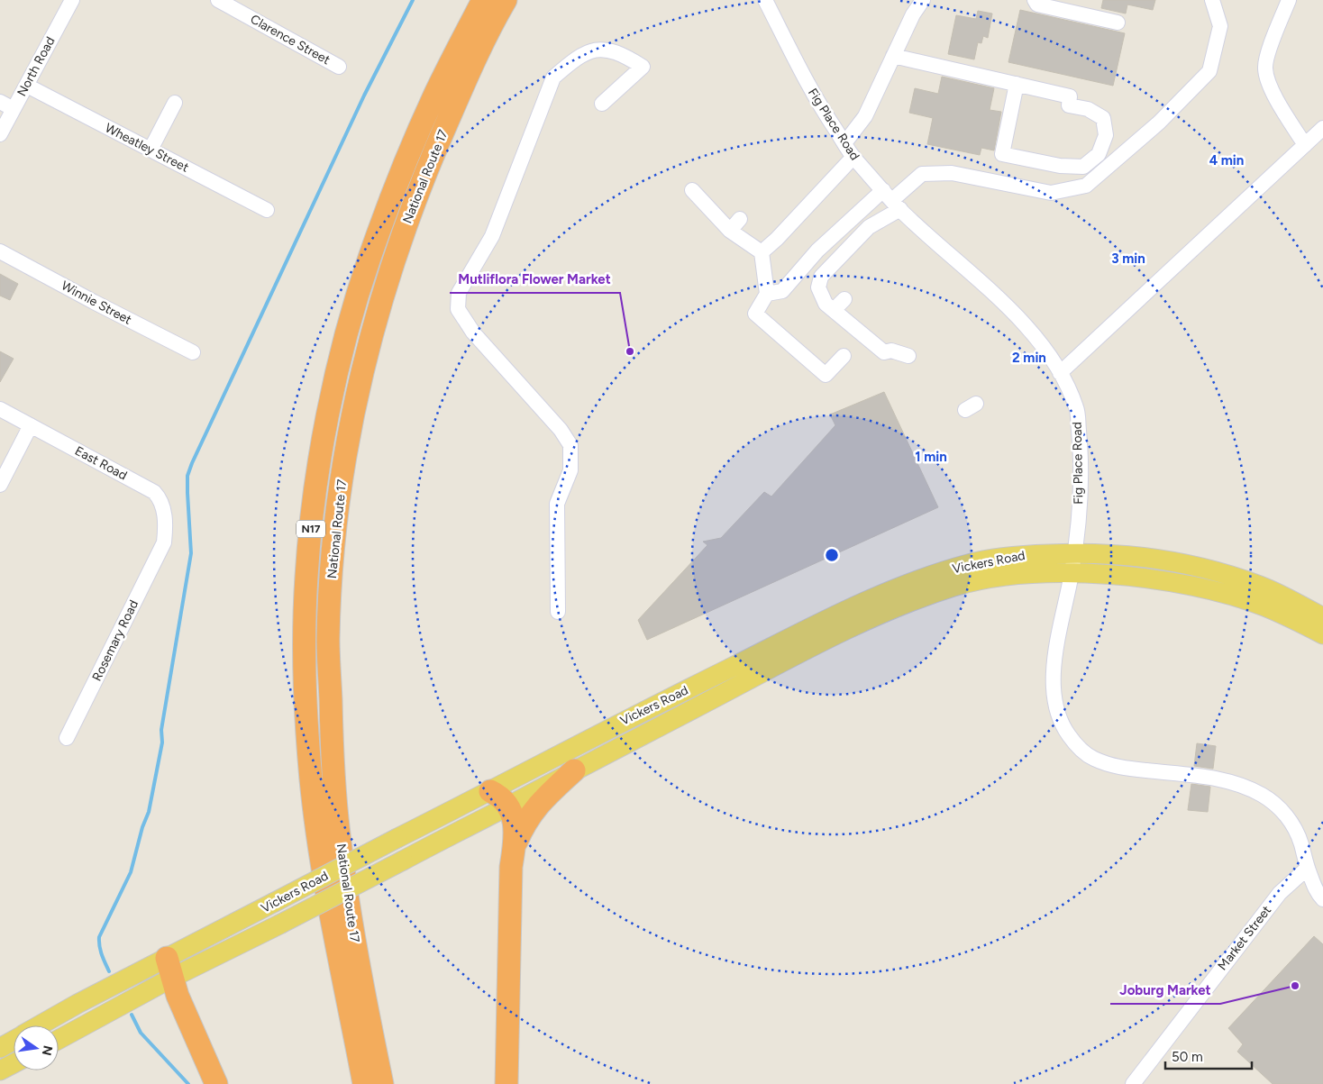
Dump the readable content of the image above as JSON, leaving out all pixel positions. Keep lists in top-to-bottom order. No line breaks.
{"streets":{"highway":["National Route 17","N17"],"main road":["Vickers Road"],"street":["Clarence Street","North Road","Fig Place Road","Wheatley Street","Winnie Street","East Road","Rosemary Road","Market Street"]},"crossings":[["North Road","Wheatley Street"],["Fig Place Road","Vickers Road"],["Fig Place Road","Market Street"],["East Road","Rosemary Road"]],"places":["Mutliflora Flower Market","Joburg Market"],"scale_bar":"50 m","north":"right","rings":["4 min","3 min","2 min","1 min"]}
